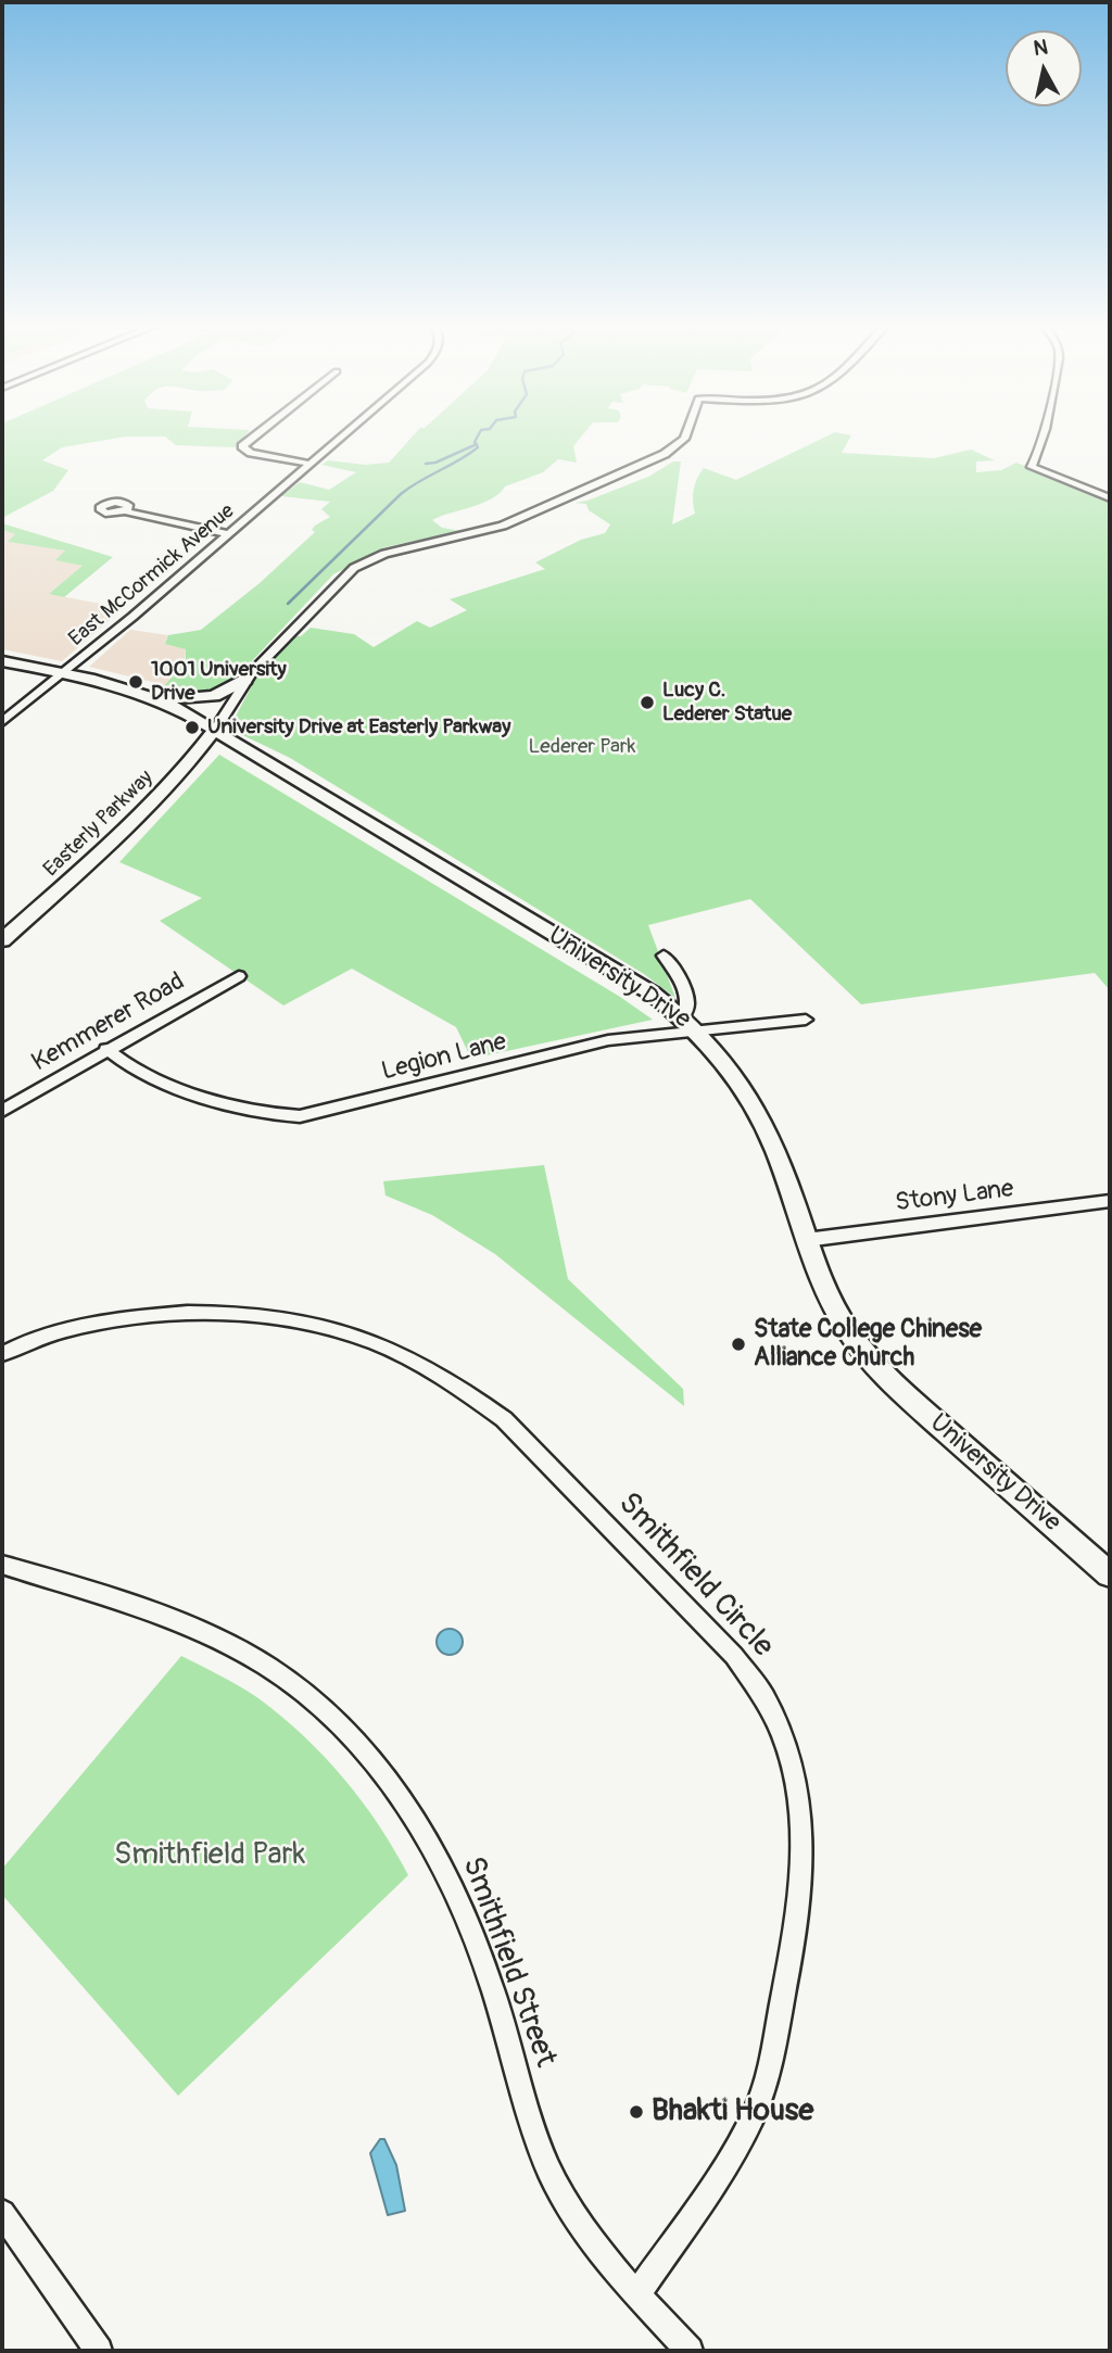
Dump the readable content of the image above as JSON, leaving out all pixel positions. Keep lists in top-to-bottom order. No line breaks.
{"streets":{"main road":["Easterly Parkway","University Drive"],"street":["East McCormick Avenue","Kemmerer Road","Legion Lane","Stony Lane","Smithfield Circle","Smithfield Street"]},"crossings":[["East McCormick Avenue","University Drive"],["Easterly Parkway","University Drive"],["University Drive","Legion Lane"],["University Drive","Stony Lane"],["Kemmerer Road","Legion Lane"],["Smithfield Circle","Smithfield Street"]],"parks":["Lederer Park","Smithfield Park"],"places":["1001 University Drive","Lucy C. Lederer Statue","University Drive at Easterly Parkway","State College Chinese Alliance Church","Bhakti House"],"north":"top"}
